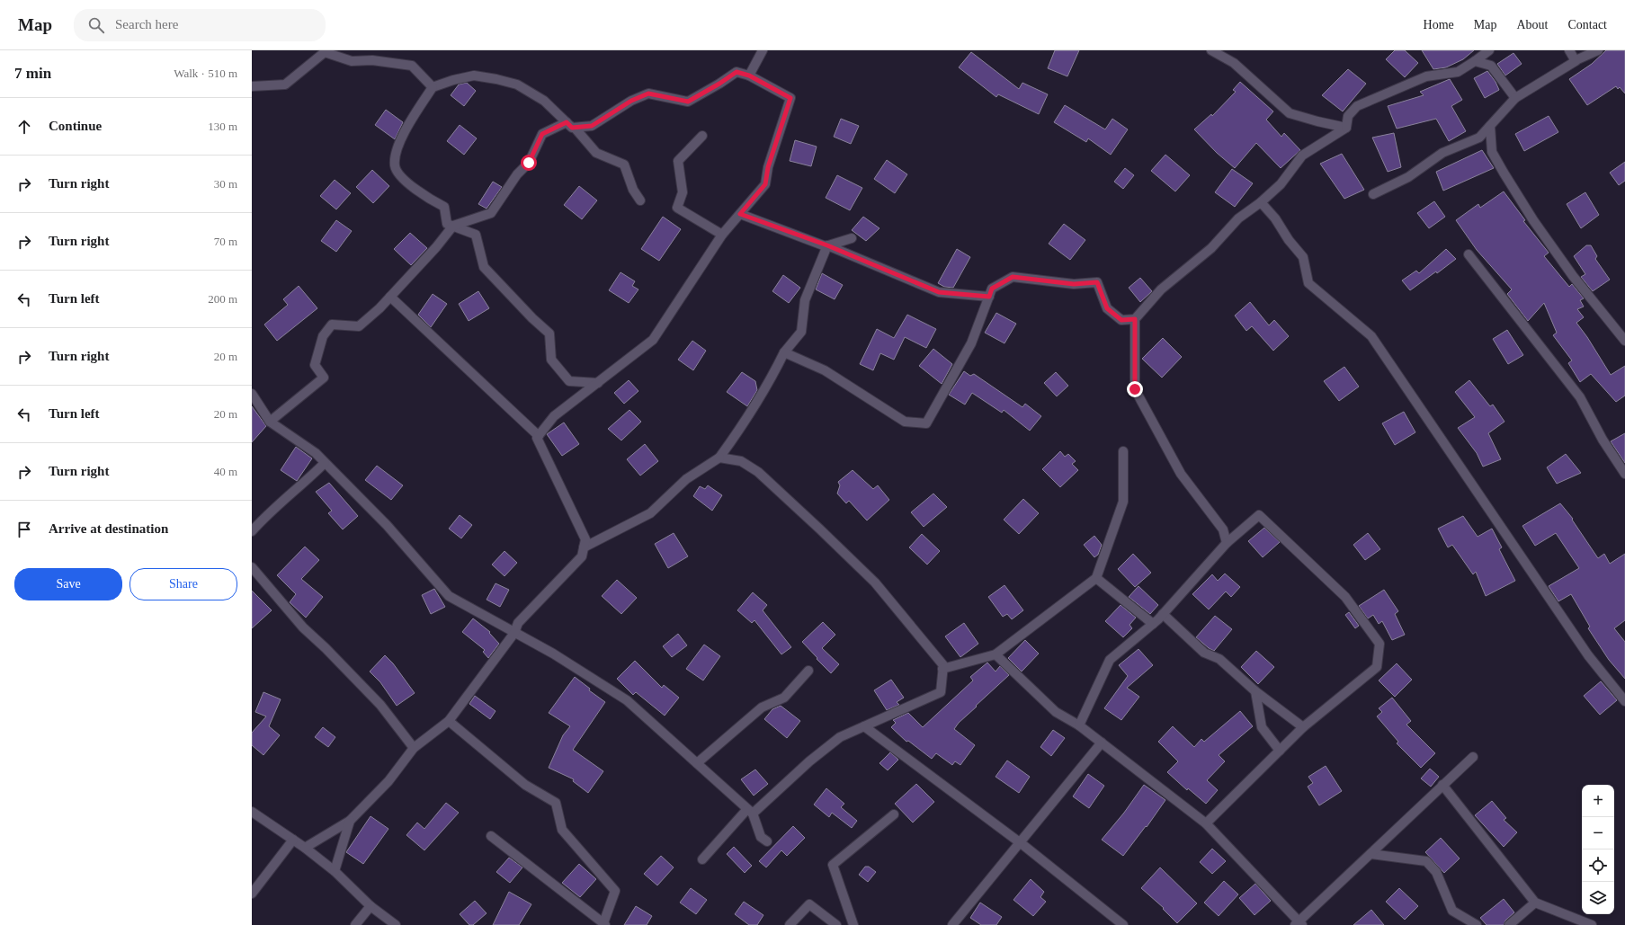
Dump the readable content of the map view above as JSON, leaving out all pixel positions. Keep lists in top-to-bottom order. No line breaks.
{"page":{"header":"Map","search":"Search here","nav":["Home","Map","About","Contact"],"heading":["7 min","Walk · 510 m"],"list":[["Continue","130 m"],["Turn right","30 m"],["Turn right","70 m"],["Turn left","200 m"],["Turn right","20 m"],["Turn left","20 m"],["Turn right","40 m"],"Arrive at destination"],"buttons":["Save","Share"],"map_buttons":["+","−"]}}
